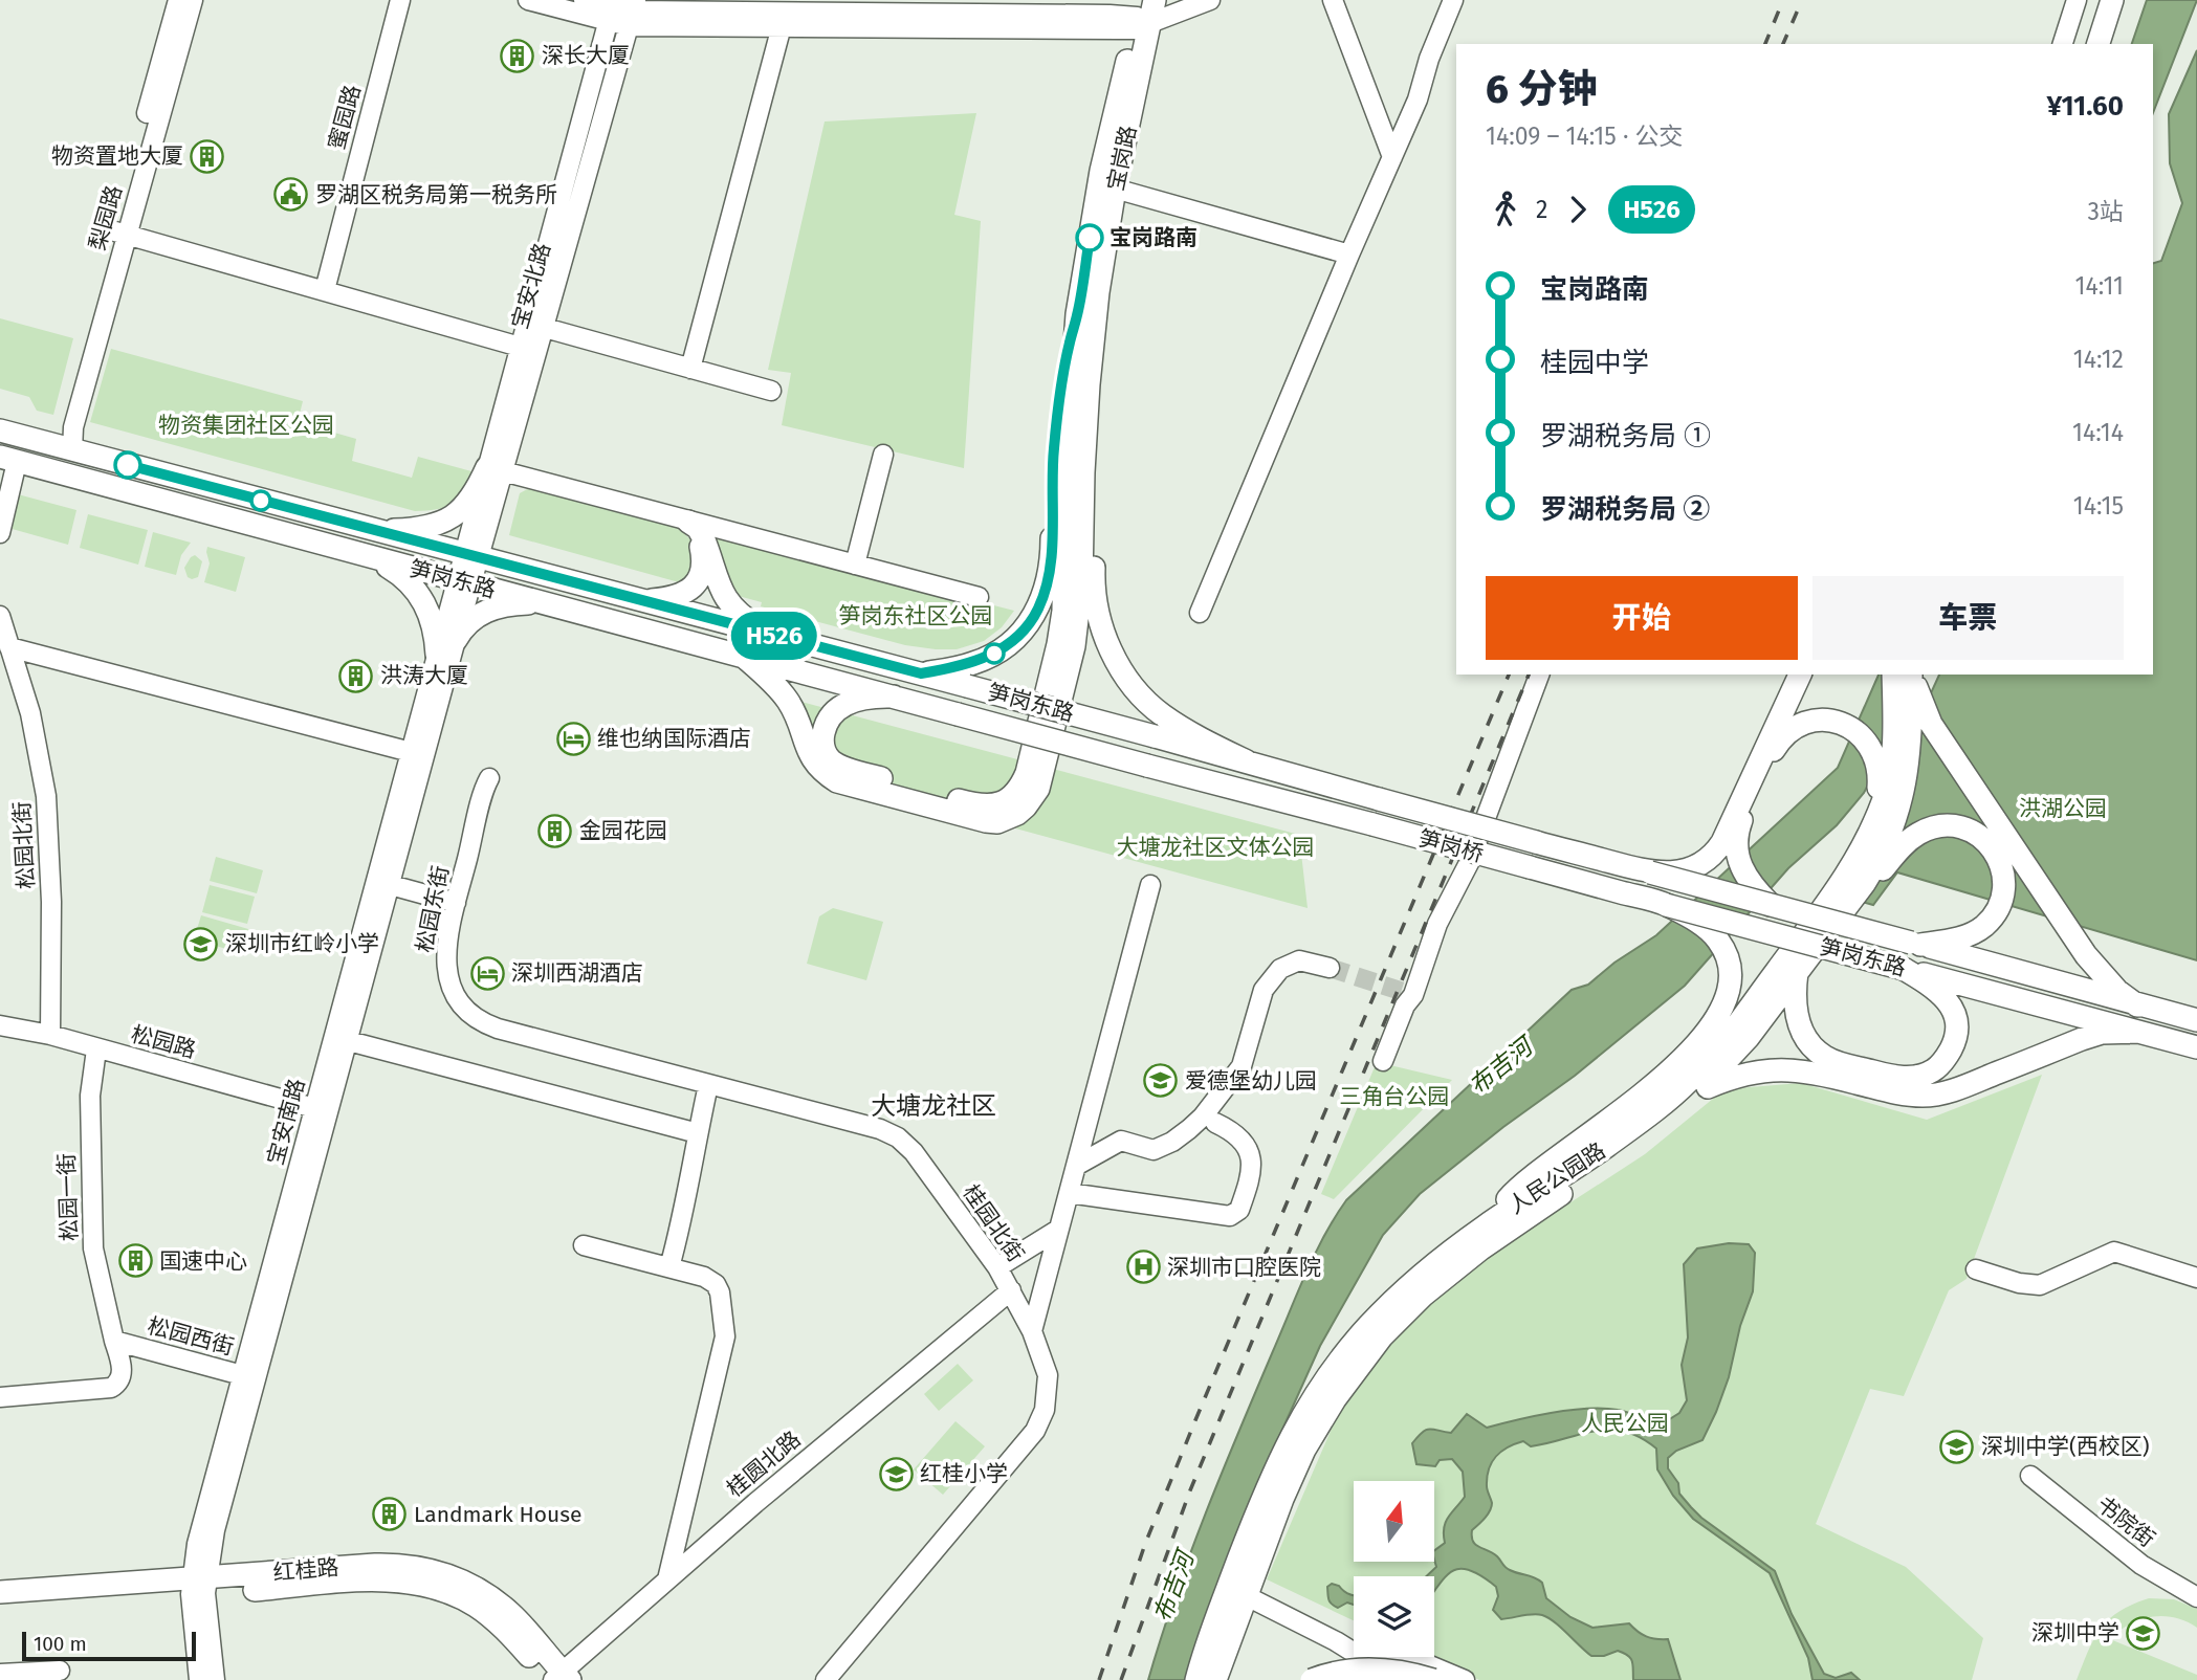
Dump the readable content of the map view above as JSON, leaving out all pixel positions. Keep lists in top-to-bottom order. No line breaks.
{"streets":{"main road":["宝岗路","笋岗东路","笋岗桥","人民公园路","红桂路"],"street":["蜜园路","梨园路","宝安北路","松园北街","松园东街","松园路","宝安南路","松园一街","桂园北街","松园西街","桂圆北路","书院街"]},"crossings":[["梨园路","笋岗东路"],["宝安北路","笋岗东路"],["宝安北路","宝安南路"],["笋岗东路","笋岗桥"],["笋岗东路","宝安南路"],["松园北街","松园路"],["松园东街","桂园北街"],["松园路","宝安南路"],["松园路","松园一街"],["宝安南路","松园西街"],["宝安南路","红桂路"],["松园一街","松园西街"],["桂园北街","桂圆北路"],["桂圆北路","红桂路"]],"districts":["大塘龙社区"],"water":["布吉河"],"parks":["物资集团社区公园","笋岗东社区公园","洪湖公园","大塘龙社区文体公园","三角台公园","人民公园"],"places":{"building":["深长大厦","物资置地大厦","洪涛大厦","金园花园","国速中心","Landmark House"],"public building":["罗湖区税务局第一税务所"],"other":["宝岗路南"],"hotel":["维也纳国际酒店","深圳西湖酒店"],"school or university":["深圳市红岭小学","爱德堡幼儿园","深圳中学(西校区)","红桂小学","深圳中学"],"hospital":["深圳市口腔医院"]},"lines":["bus line H526"],"scale_bar":"100 m","north":"top","page":{"on_map":"H526","heading":["6 分钟","14:09 – 14:15 · 公交","¥11.60"],"legs":["2","H526","3站"],"list":[{"name":"宝岗路南","value":"14:11"},{"name":"桂园中学","value":"14:12"},{"name":"罗湖税务局 ①","value":"14:14"},{"name":"罗湖税务局 ②","value":"14:15"}],"buttons":["开始","车票"],"scale":"100 m"}}
